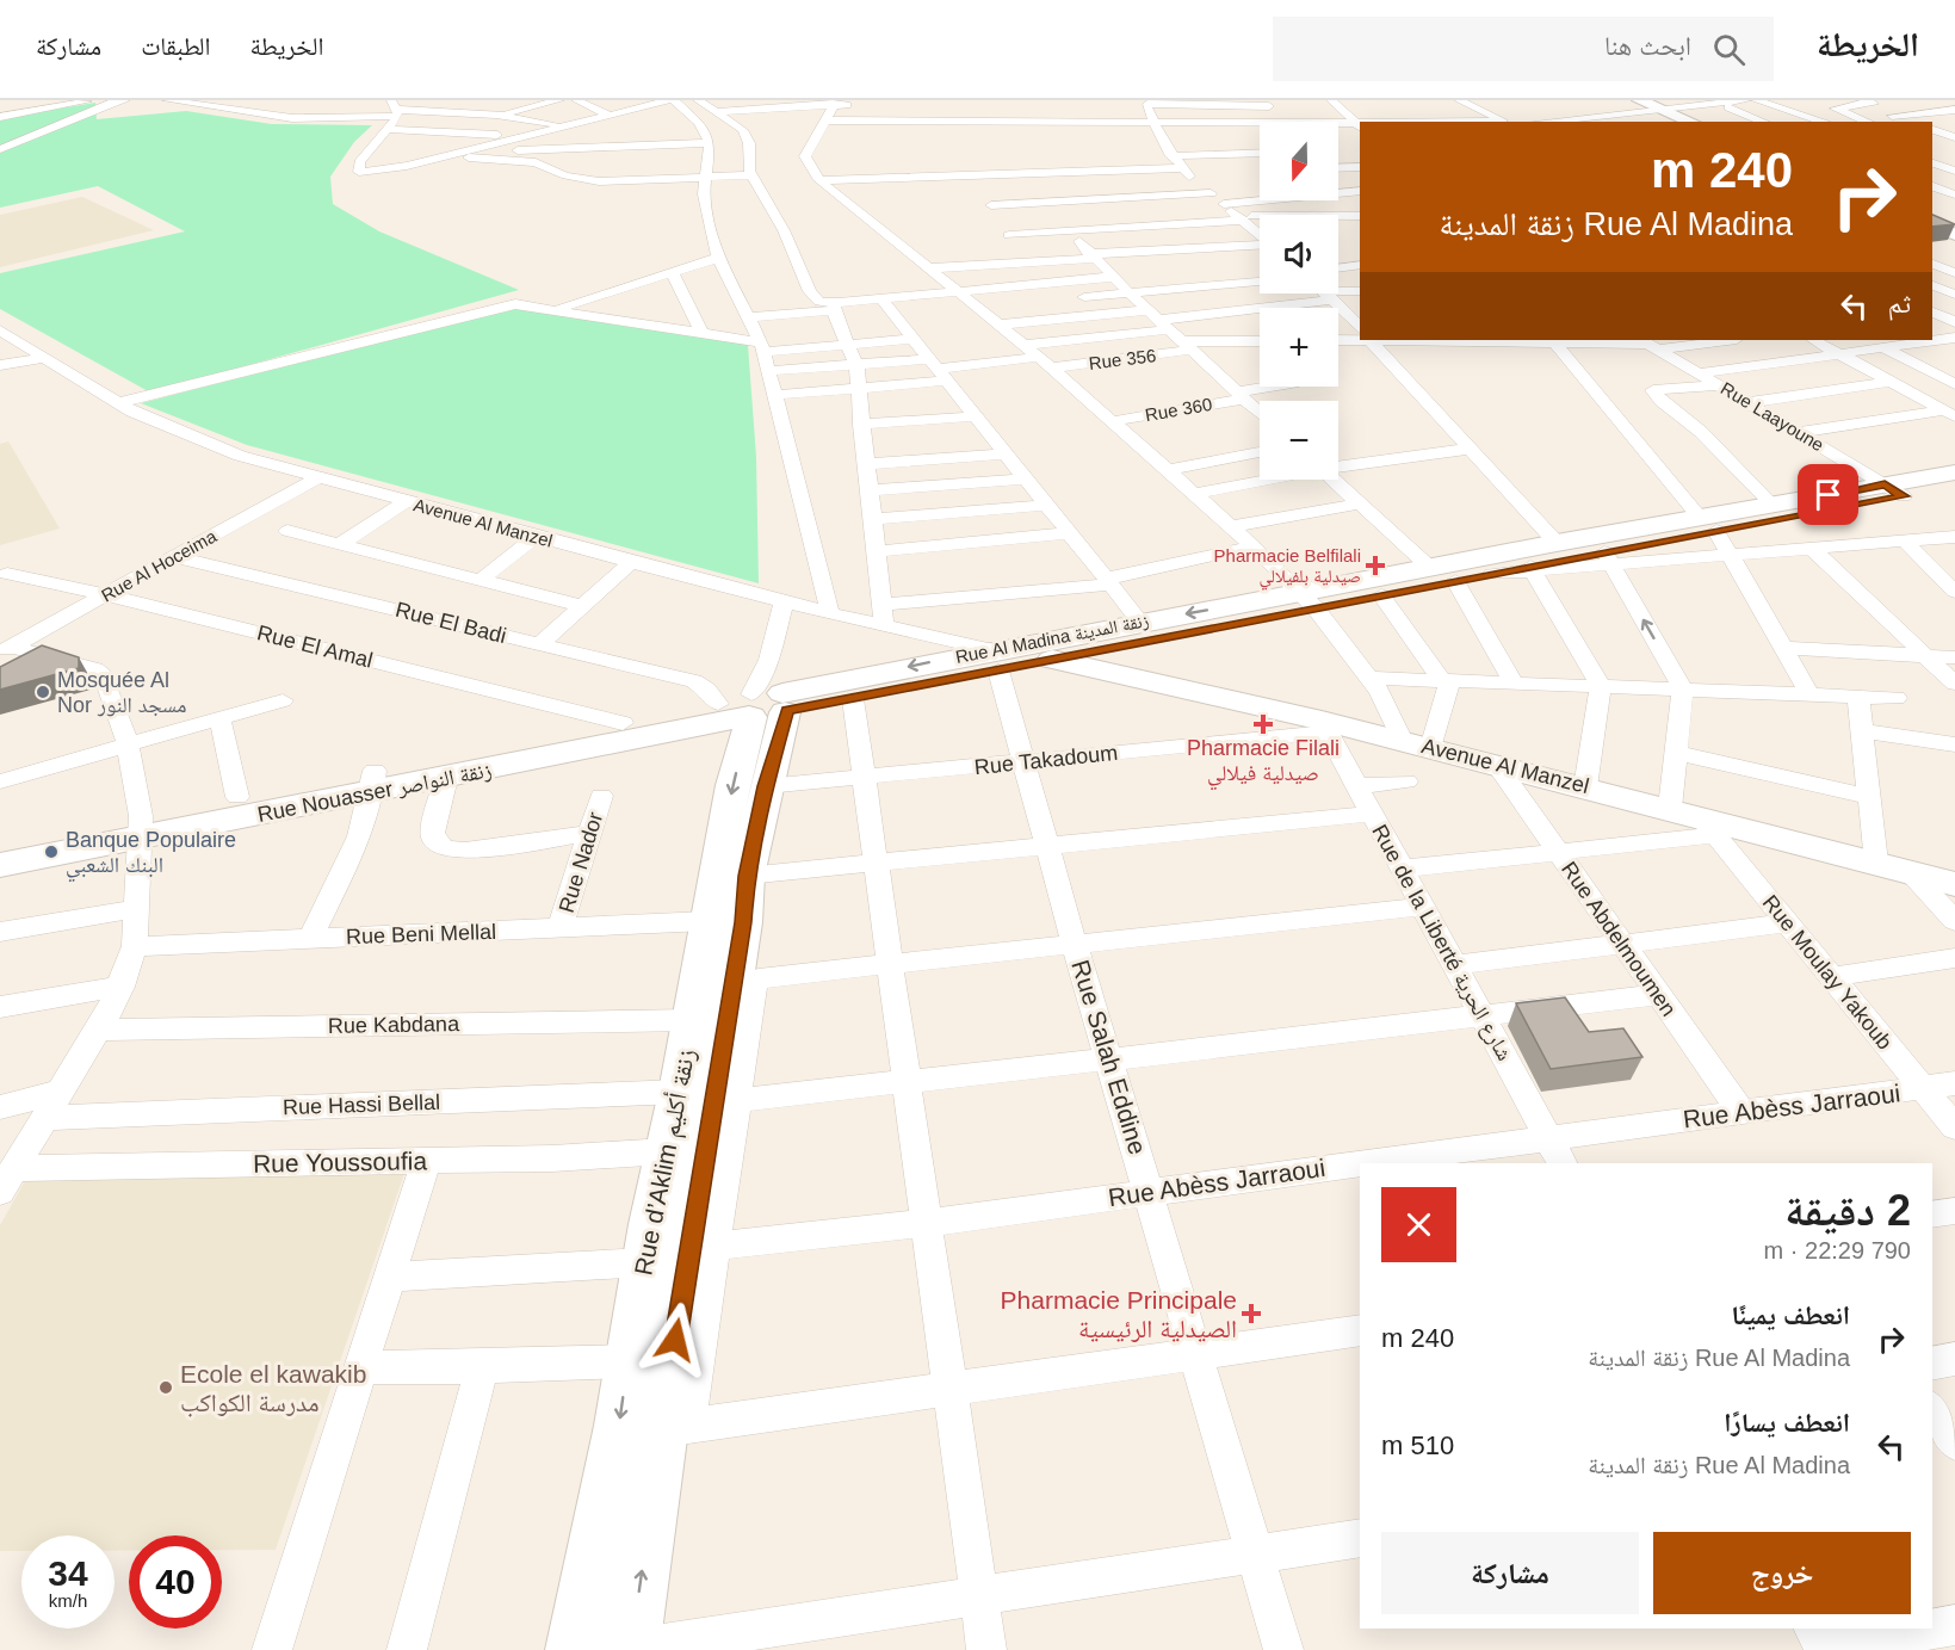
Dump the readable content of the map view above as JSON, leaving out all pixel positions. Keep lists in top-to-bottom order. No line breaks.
{"streets":{"main road":["Avenue Al Manzel","Rue Al Madina زنقة المدينة","Rue Nouasser زنقة النواصر","Rue d’Aklim زنقة أكليم"],"street":["Rue 356","Rue 360","Rue Laayoune","Rue Al Hoceima","Rue El Badi","Rue El Amal","Rue Takadoum","Rue Nador","Rue Beni Mellal","Rue Abdelmoumen","Rue de la Liberté شارع الحرية","Rue Moulay Yakoub","Rue Kabdana","Rue Salah Eddine","Rue Hassi Bellal","Rue Abèss Jarraoui","Rue Youssoufia"]},"crossings":[["Rue Laayoune","Rue Al Madina زنقة المدينة"],["Avenue Al Manzel","Rue Al Hoceima"],["Avenue Al Manzel","Rue Al Madina زنقة المدينة"],["Avenue Al Manzel","Rue Takadoum"],["Avenue Al Manzel","Rue Abdelmoumen"],["Avenue Al Manzel","Rue de la Liberté شارع الحرية"],["Avenue Al Manzel","Rue Moulay Yakoub"],["Avenue Al Manzel","Rue Salah Eddine"],["Avenue Al Manzel","Rue d’Aklim زنقة أكليم"],["Rue Al Hoceima","Rue El Badi"],["Rue Al Hoceima","Rue El Amal"],["Rue El Badi","Rue Al Madina زنقة المدينة"],["Rue El Badi","Rue Nouasser زنقة النواصر"],["Rue El Badi","Rue d’Aklim زنقة أكليم"],["Rue Al Madina زنقة المدينة","Rue Nouasser زنقة النواصر"],["Rue Al Madina زنقة المدينة","Rue Salah Eddine"],["Rue Al Madina زنقة المدينة","Rue d’Aklim زنقة أكليم"],["Rue El Amal","Rue Nouasser زنقة النواصر"],["Rue Takadoum","Rue de la Liberté شارع الحرية"],["Rue Takadoum","Rue Salah Eddine"],["Rue Takadoum","Rue d’Aklim زنقة أكليم"],["Rue Nouasser زنقة النواصر","Rue d’Aklim زنقة أكليم"],["Rue Nador","Rue Beni Mellal"],["Rue Beni Mellal","Rue d’Aklim زنقة أكليم"],["Rue Abdelmoumen","Rue Hassi Bellal"],["Rue Abdelmoumen","Rue Abèss Jarraoui"],["Rue de la Liberté شارع الحرية","Rue Hassi Bellal"],["Rue de la Liberté شارع الحرية","Rue Abèss Jarraoui"],["Rue Moulay Yakoub","Rue Abèss Jarraoui"],["Rue Kabdana","Rue d’Aklim زنقة أكليم"],["Rue Salah Eddine","Rue Hassi Bellal"],["Rue Salah Eddine","Rue Abèss Jarraoui"],["Rue Hassi Bellal","Rue d’Aklim زنقة أكليم"],["Rue Abèss Jarraoui","Rue d’Aklim زنقة أكليم"],["Rue Youssoufia","Rue d’Aklim زنقة أكليم"]],"places":{"health":["Pharmacie Belfilali صيدلية بلفيلالي","Pharmacie Filali صيدلية فيلالي","Pharmacie Principale الصيدلية الرئيسية"],"other":["Mosquée Al Nor مسجد النور","Banque Populaire البنك الشعبي","Ecole el kawakib مدرسة الكواكب"]},"north":"bottom","page":{"header":"الخريطة","search":"ابحث هنا","nav":["الخريطة","الطبقات","مشاركة"],"map_buttons":["+","−"],"turn":["240 m","Rue Al Madina زنقة المدينة"],"then":"ثم","heading":["2 دقيقة","790 m · 22:29"],"list":[{"name":"انعطف يمينًا","note":"Rue Al Madina زنقة المدينة","value":"240 m"},{"name":"انعطف يسارًا","note":"Rue Al Madina زنقة المدينة","value":"510 m"}],"buttons":["خروج","مشاركة"],"speed":"34 km/h","limit":"40"}}
